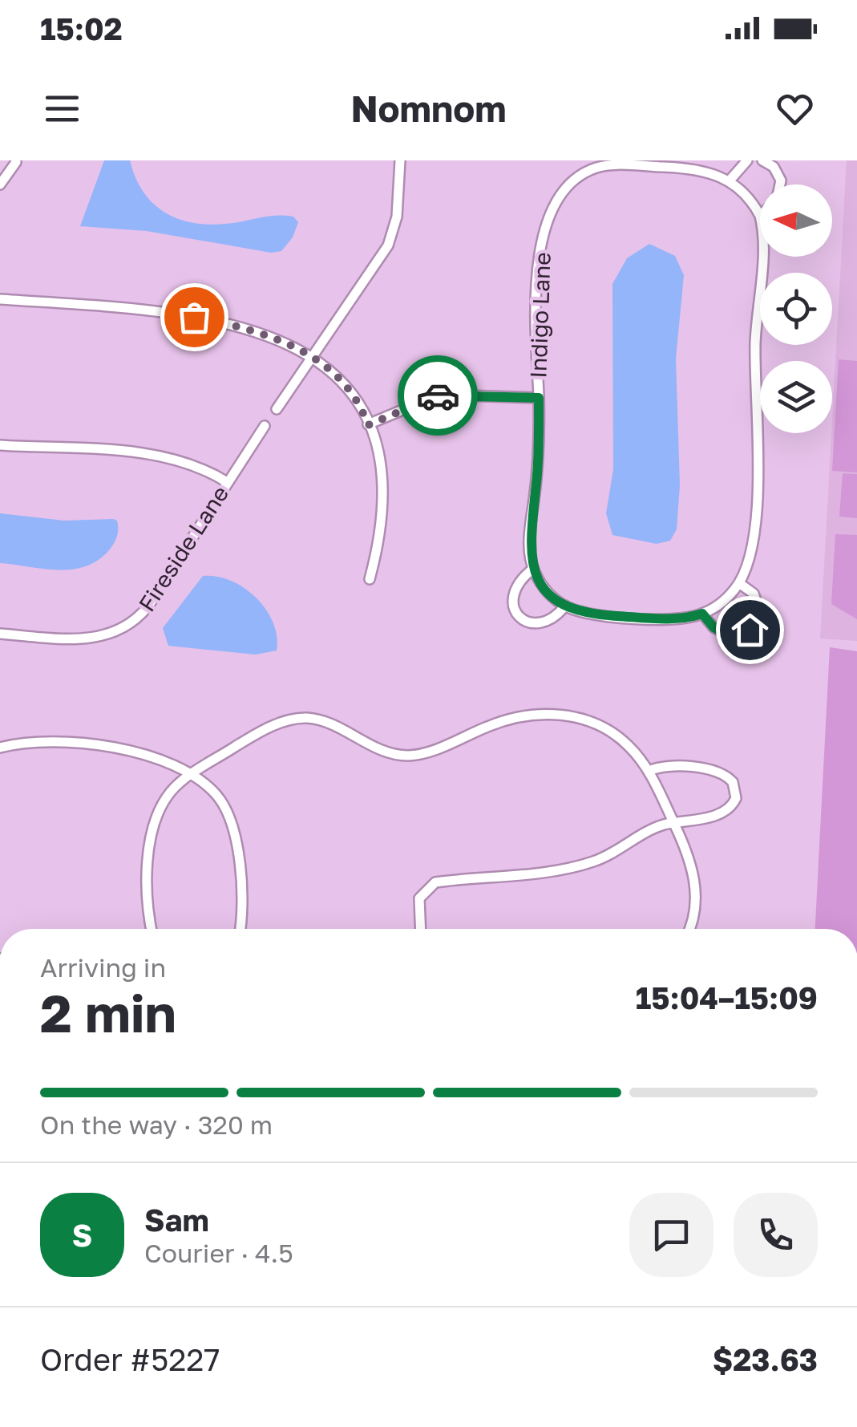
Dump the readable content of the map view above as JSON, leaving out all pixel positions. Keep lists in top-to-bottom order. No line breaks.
{"streets":{"street":["Indigo Lane","Fireside Lane"]},"north":"left","page":{"status":"15:02","header":"Nomnom","heading":["2 min","Arriving in","15:04–15:09"],"panel":["Sam","Courier · 4.5","Order #5227","$23.63"],"bar":"On the way · 320 m","round":"S"}}
